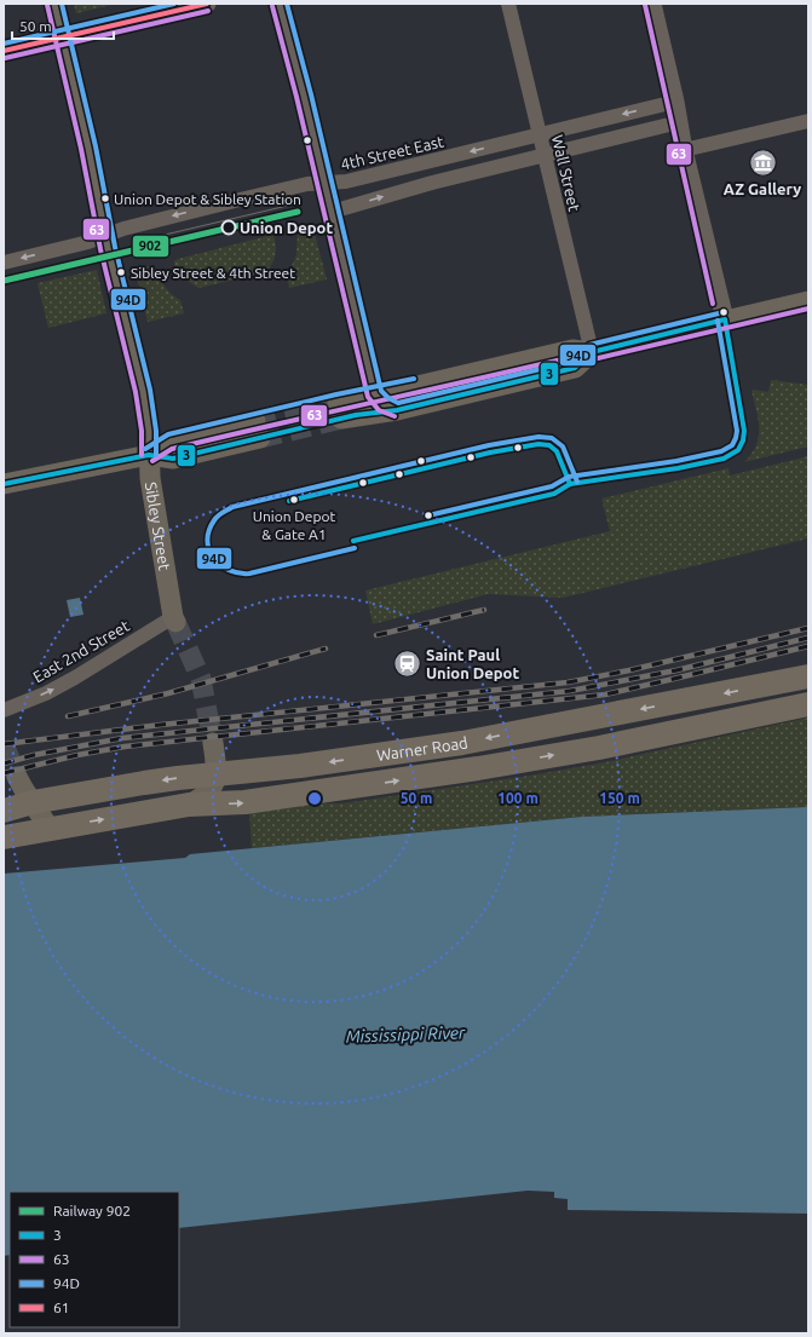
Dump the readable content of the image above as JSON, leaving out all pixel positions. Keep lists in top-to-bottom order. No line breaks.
{"streets":{"highway":["Warner Road"],"main road":["Sibley Street"],"street":["4th Street East","Wall Street","East 2nd Street"]},"crossings":[["4th Street East","Wall Street"],["4th Street East","Sibley Street"],["Sibley Street","East 2nd Street"]],"one_way":["East 2nd Street"],"water":["Mississippi River"],"places":{"museum":["AZ Gallery"],"other":["Union Depot & Sibley Station","Union Depot","Sibley Street & 4th Street","Union Depot & Gate A1"],"station":["Saint Paul Union Depot"]},"lines":["transit line 94D","transit line 61","transit line 63","rail line 902","transit line 3"],"legend":["Railway 902","3","63","94D","61"],"scale_bar":"50 m","rings":["50 m","100 m","150 m"]}
